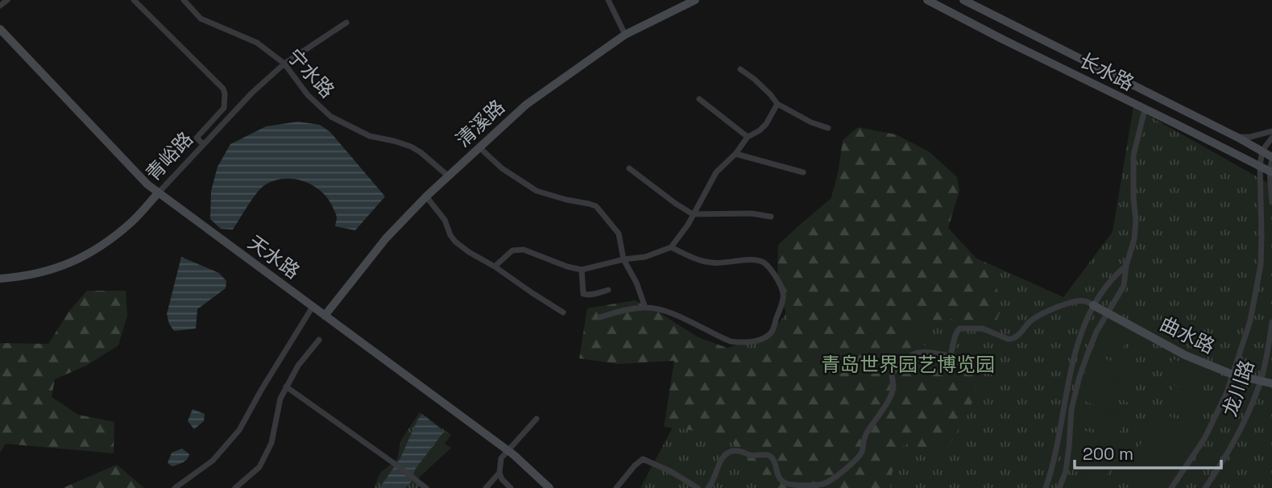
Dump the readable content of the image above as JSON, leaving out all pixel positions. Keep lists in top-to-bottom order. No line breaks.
{"streets":{"street":["长水路","宁水路","清溪路","青峪路","天水路","曲水路","龙川路"]},"crossings":[["宁水路","清溪路"],["宁水路","青峪路"],["清溪路","天水路"],["青峪路","天水路"],["曲水路","龙川路"]],"parks":["青岛世界园艺博览园"],"scale_bar":"200 m"}
